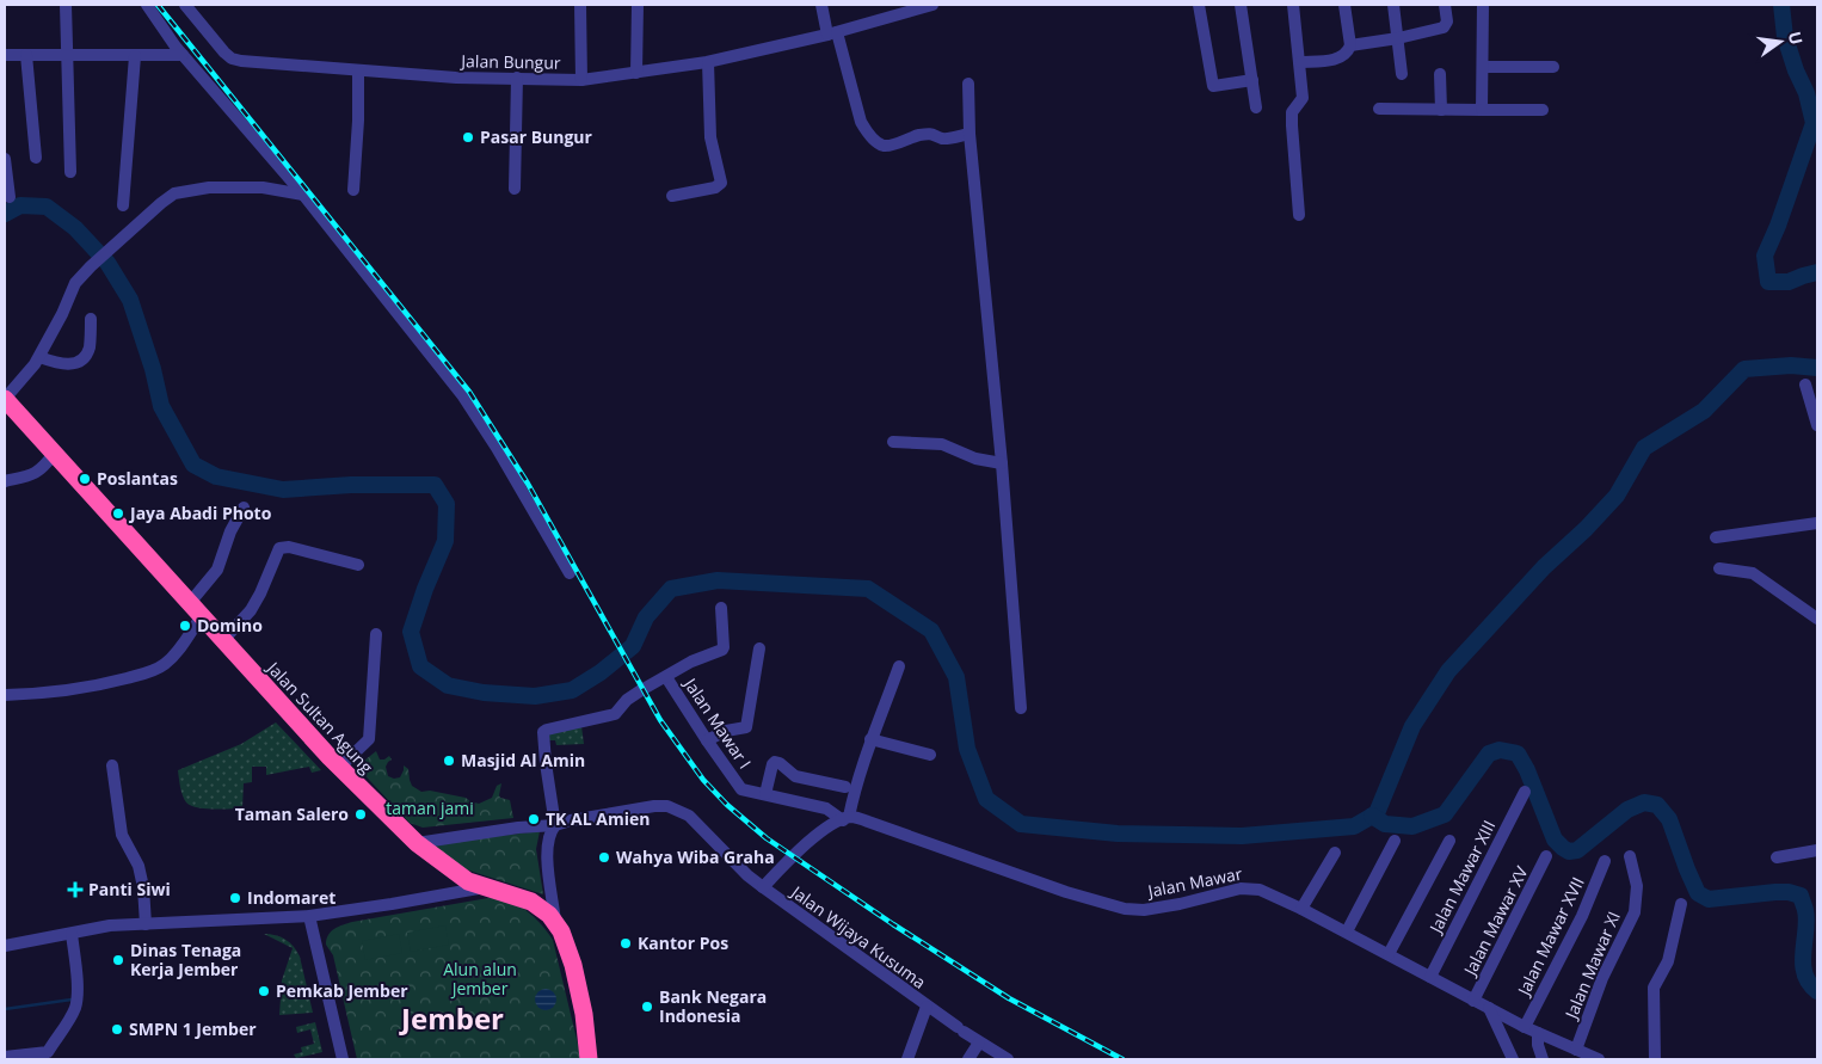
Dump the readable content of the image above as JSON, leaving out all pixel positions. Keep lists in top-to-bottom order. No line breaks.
{"streets":{"highway":["Jalan Sultan Agung"],"street":["Jalan Bungur","Jalan Mawar I","Jalan Mawar XIII","Jalan Mawar","Jalan Mawar XV","Jalan Mawar XVII","Jalan Wijaya Kusuma","Jalan Mawar XI"]},"crossings":[["Jalan Sultan Agung","Jalan Wijaya Kusuma"],["Jalan Mawar I","Jalan Mawar"],["Jalan Mawar XIII","Jalan Mawar"],["Jalan Mawar","Jalan Mawar XV"],["Jalan Mawar","Jalan Mawar XVII"],["Jalan Mawar","Jalan Mawar XI"]],"districts":["Jember"],"parks":["taman jami","Alun alun Jember"],"places":{"other":["Pasar Bungur","Poslantas","Jaya Abadi Photo","Domino","Masjid Al Amin","Taman Salero","TK AL Amien","Wahya Wiba Graha","Indomaret","Kantor Pos","Dinas Tenaga Kerja Jember","Pemkab Jember","Bank Negara Indonesia","SMPN 1 Jember"],"health":["Panti Siwi"]},"north":"right"}
